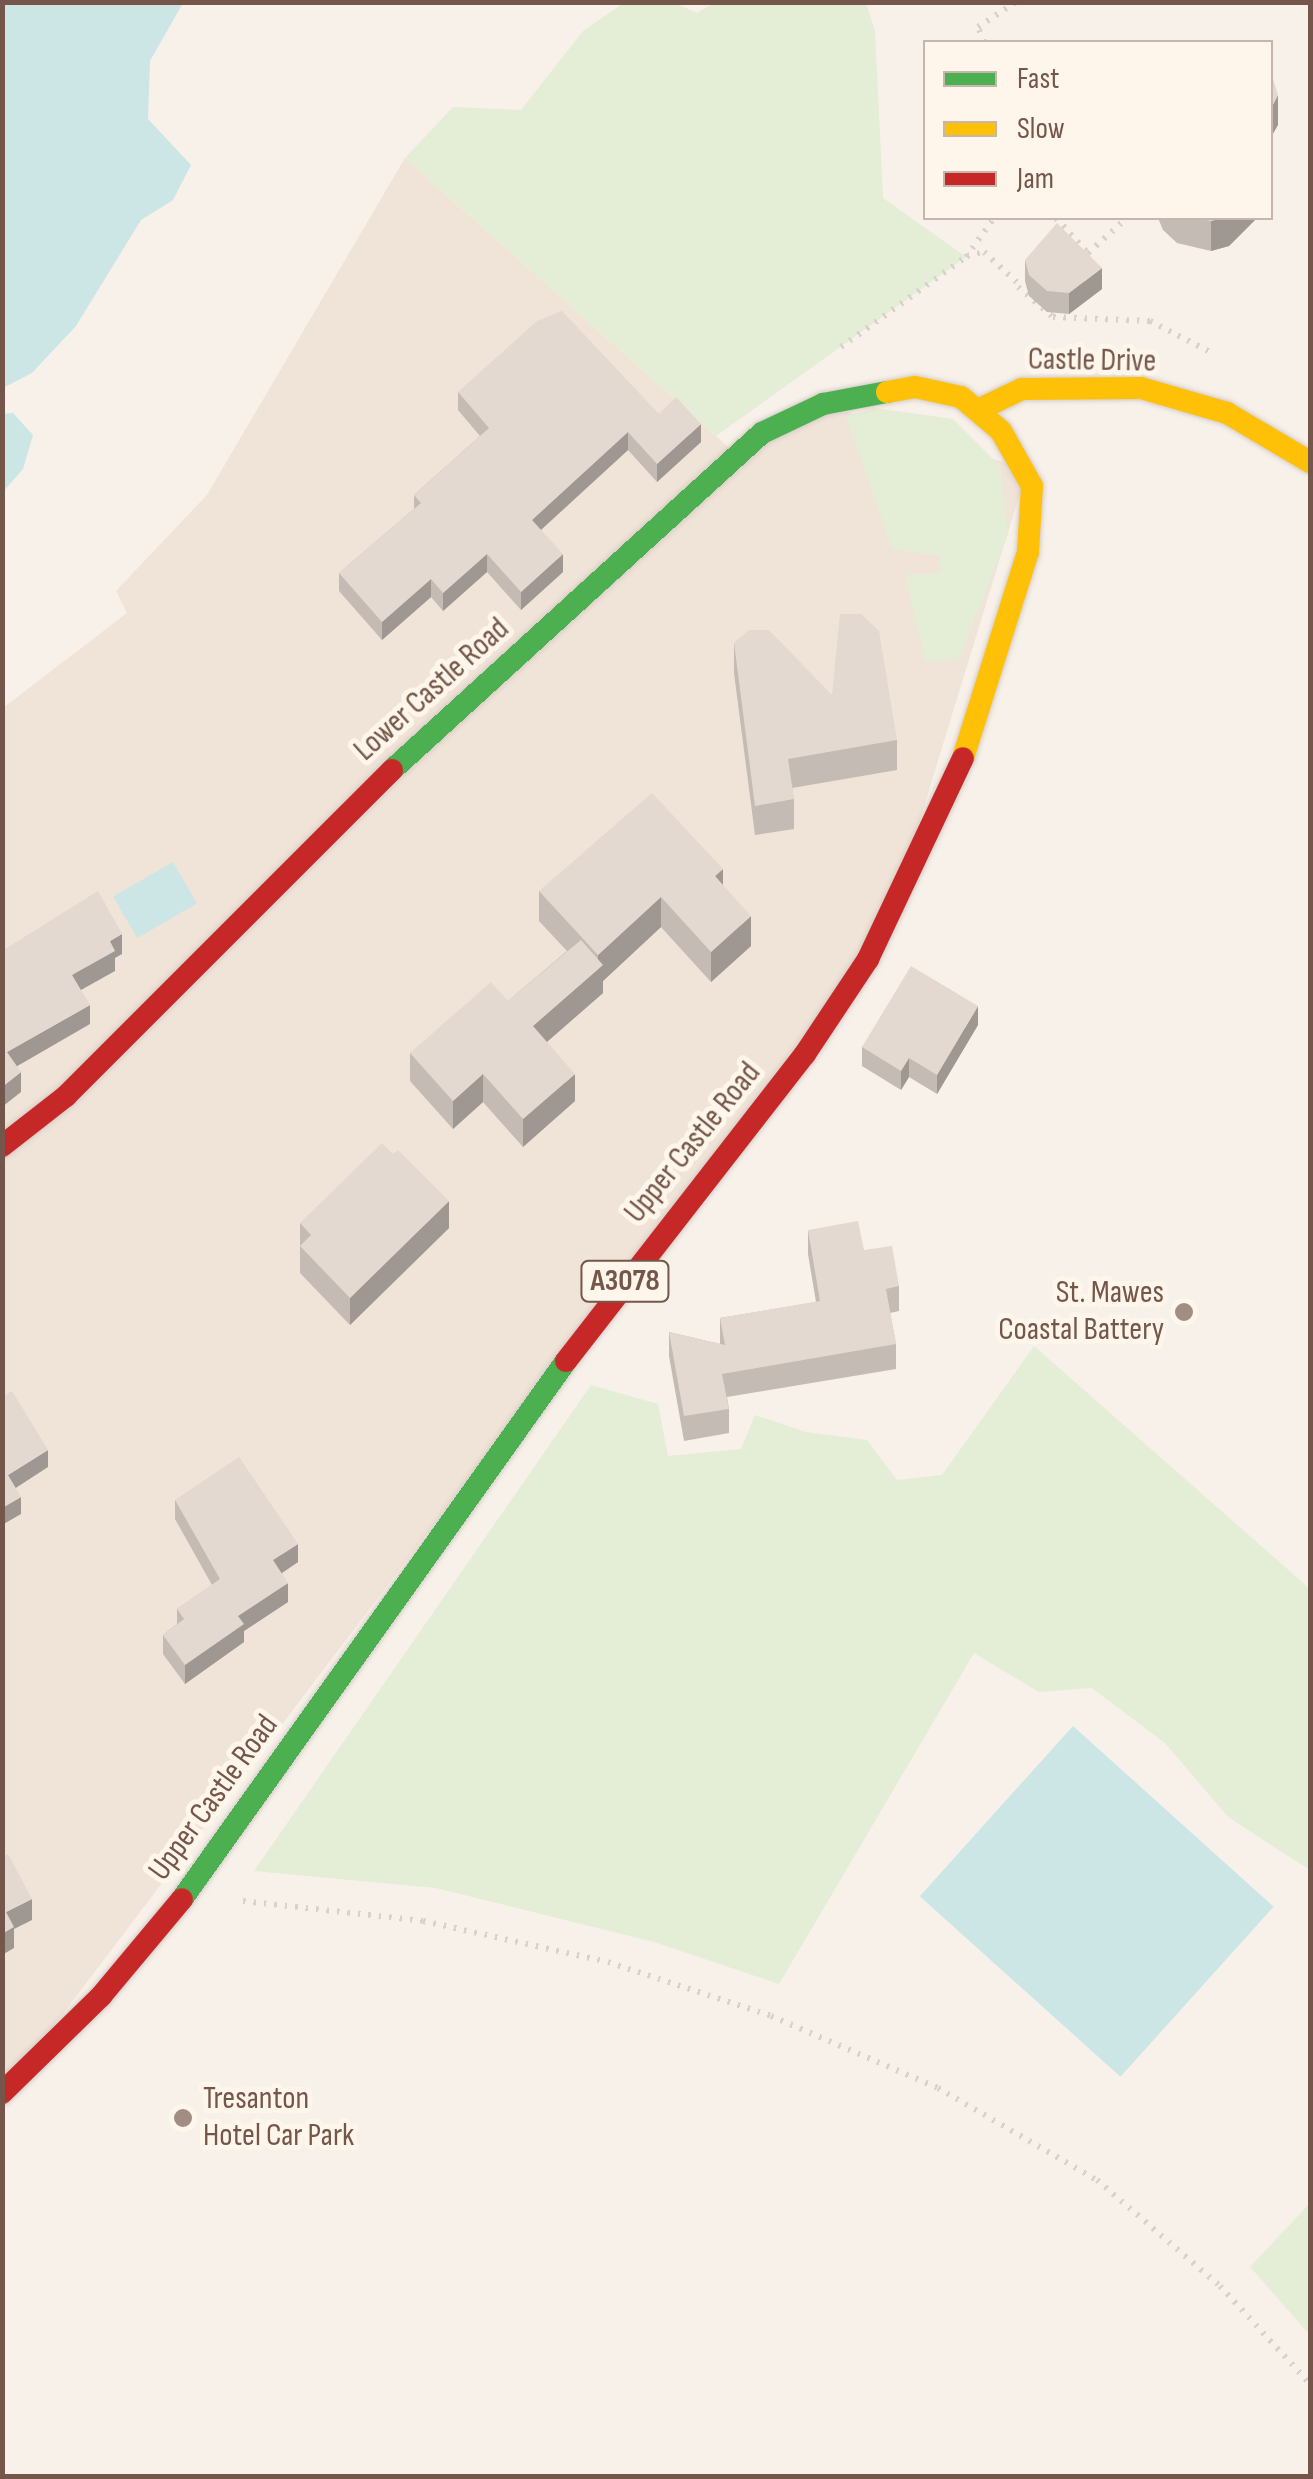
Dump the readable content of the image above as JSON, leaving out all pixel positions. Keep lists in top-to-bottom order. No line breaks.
{"streets":{"main road":["Castle Drive","Lower Castle Road","Upper Castle Road","A3078"]},"crossings":[["Castle Drive","Lower Castle Road"],["Castle Drive","Upper Castle Road"],["Lower Castle Road","Upper Castle Road"]],"places":["St. Mawes Coastal Battery","Tresanton Hotel Car Park"],"legend":["Fast","Slow","Jam"]}
